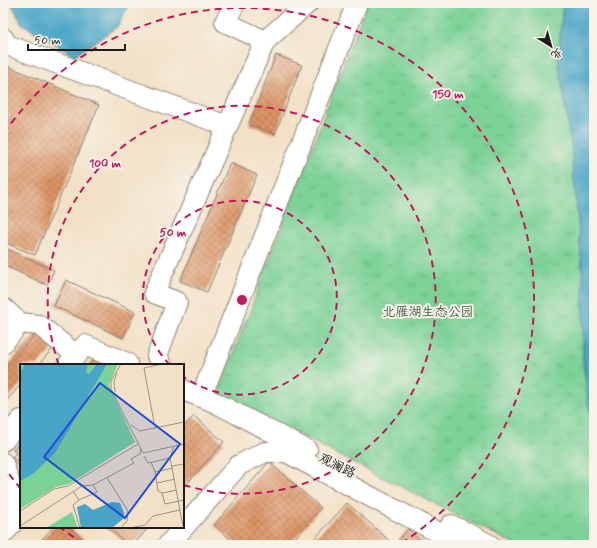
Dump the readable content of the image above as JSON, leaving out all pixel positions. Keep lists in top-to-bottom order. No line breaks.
{"streets":{"street":["观澜路"]},"parks":["北雁湖生态公园"],"scale_bar":"50 m","north":"bottom right","rings":["150 m","100 m","50 m"]}
